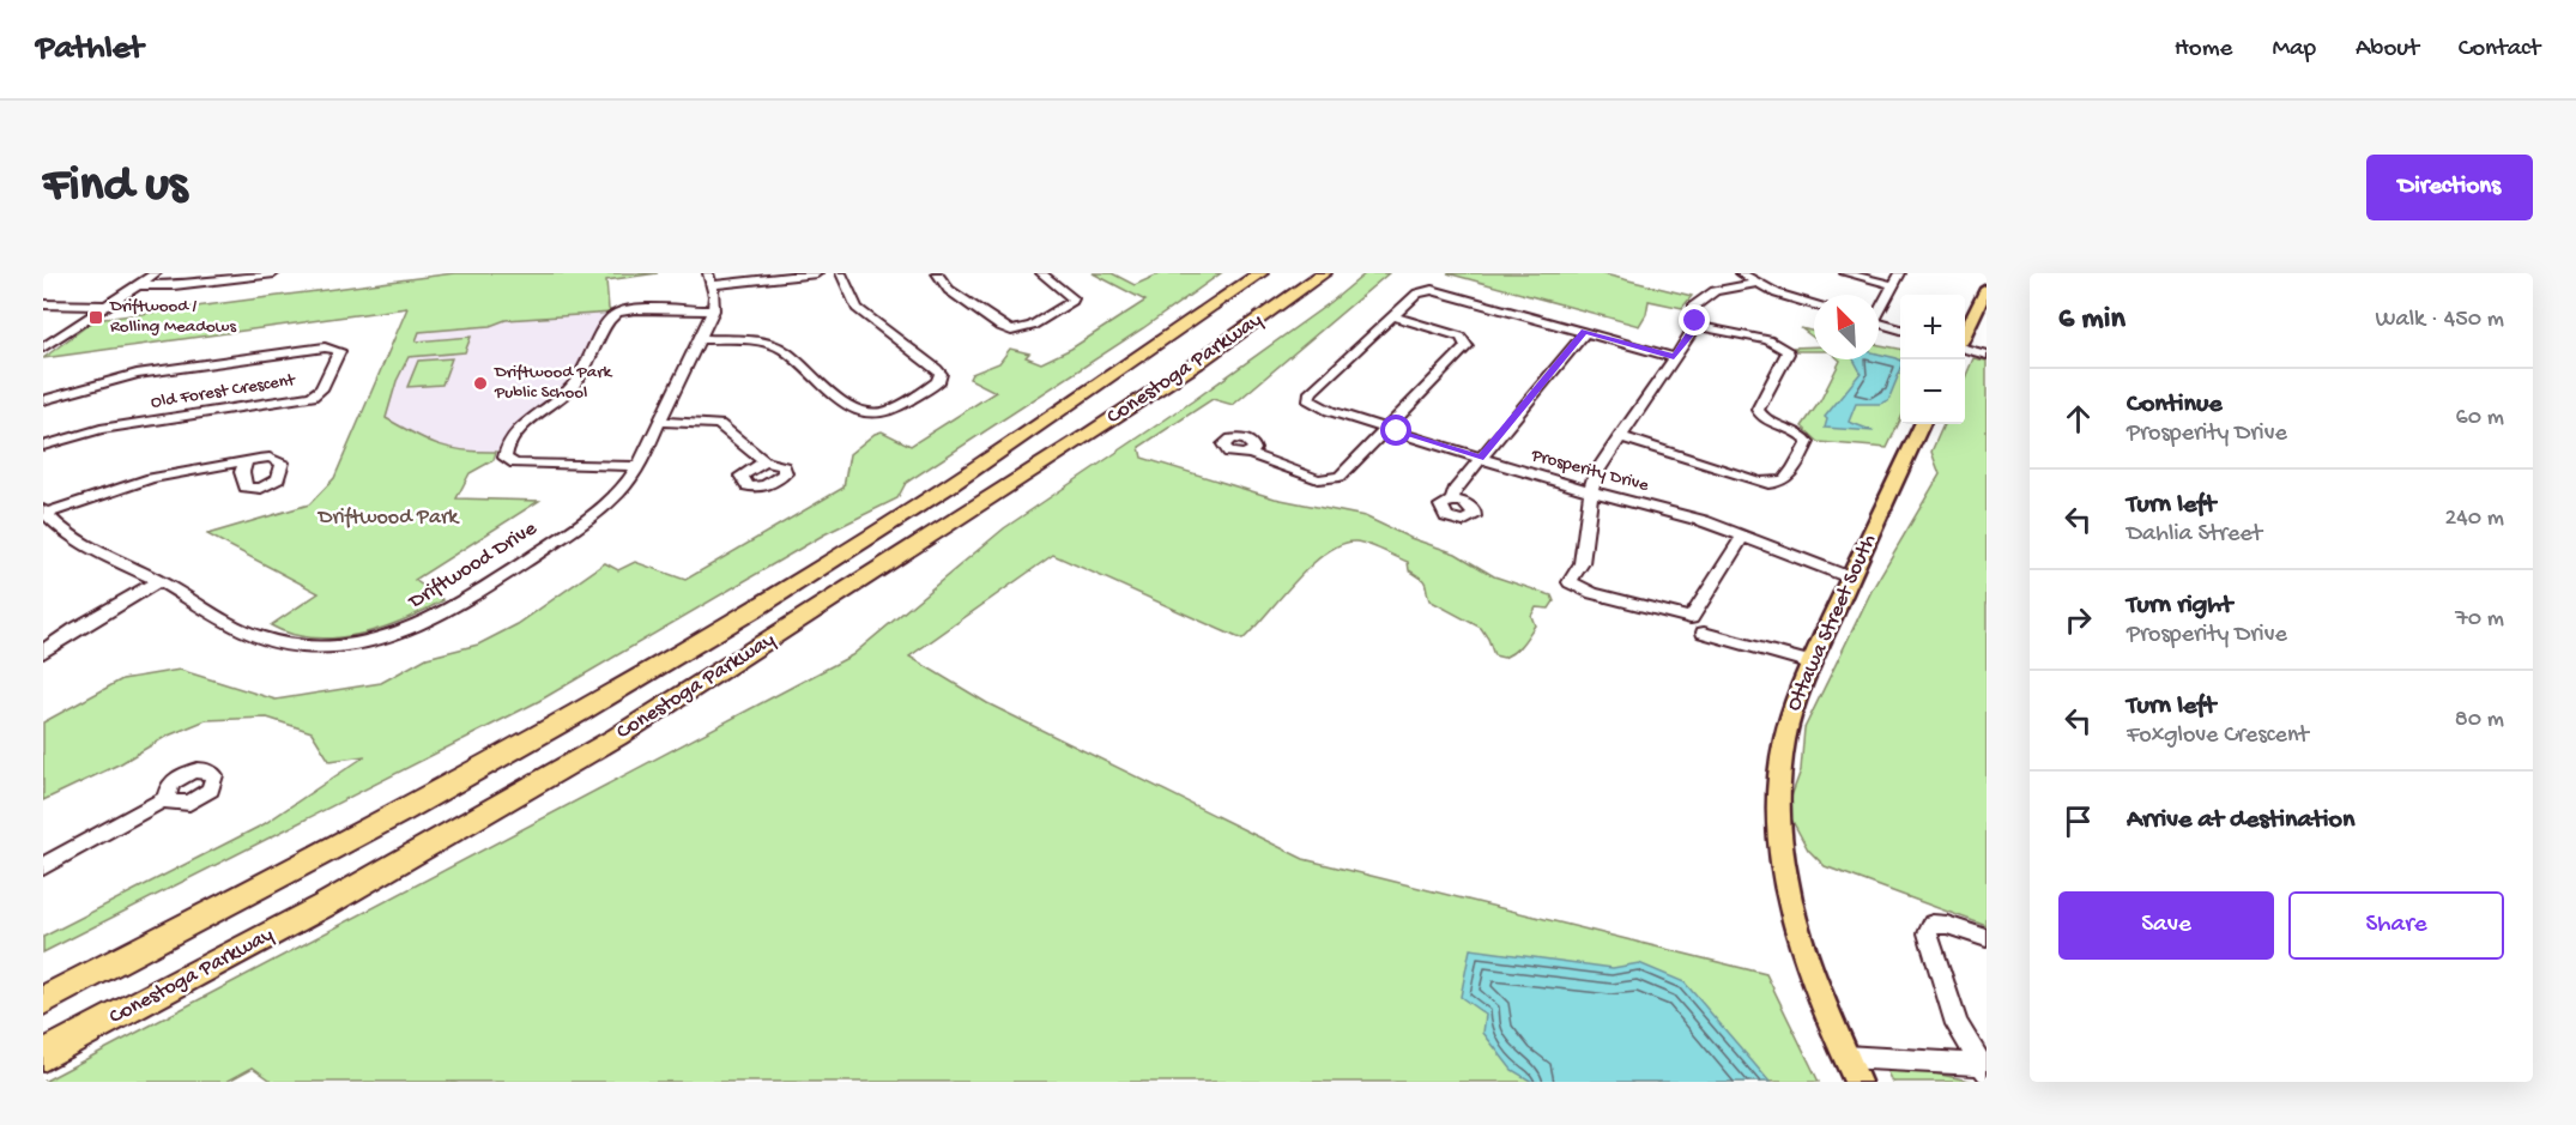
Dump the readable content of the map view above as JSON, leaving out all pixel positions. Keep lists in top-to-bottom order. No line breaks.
{"streets":{"highway":["Conestoga Parkway"],"main road":["Ottawa Street South"],"street":["Old Forest Crescent","Prosperity Drive","Driftwood Drive"]},"crossings":[["Prosperity Drive","Ottawa Street South"]],"parks":["Driftwood Park"],"places":{"transit":["Driftwood / Rolling Meadows"],"other":["Driftwood Park Public School"]},"north":"top left","page":{"header":"Pathlet","nav":["Home","Map","About","Contact"],"buttons":["Directions",["Save","Share"]],"title":"Find us","heading":["6 min","Walk · 450 m"],"map_buttons":["+","−"],"list":[["Continue","Prosperity Drive","60 m"],["Turn left","Dahlia Street","240 m"],["Turn right","Prosperity Drive","70 m"],["Turn left","Foxglove Crescent","80 m"],"Arrive at destination"]}}
